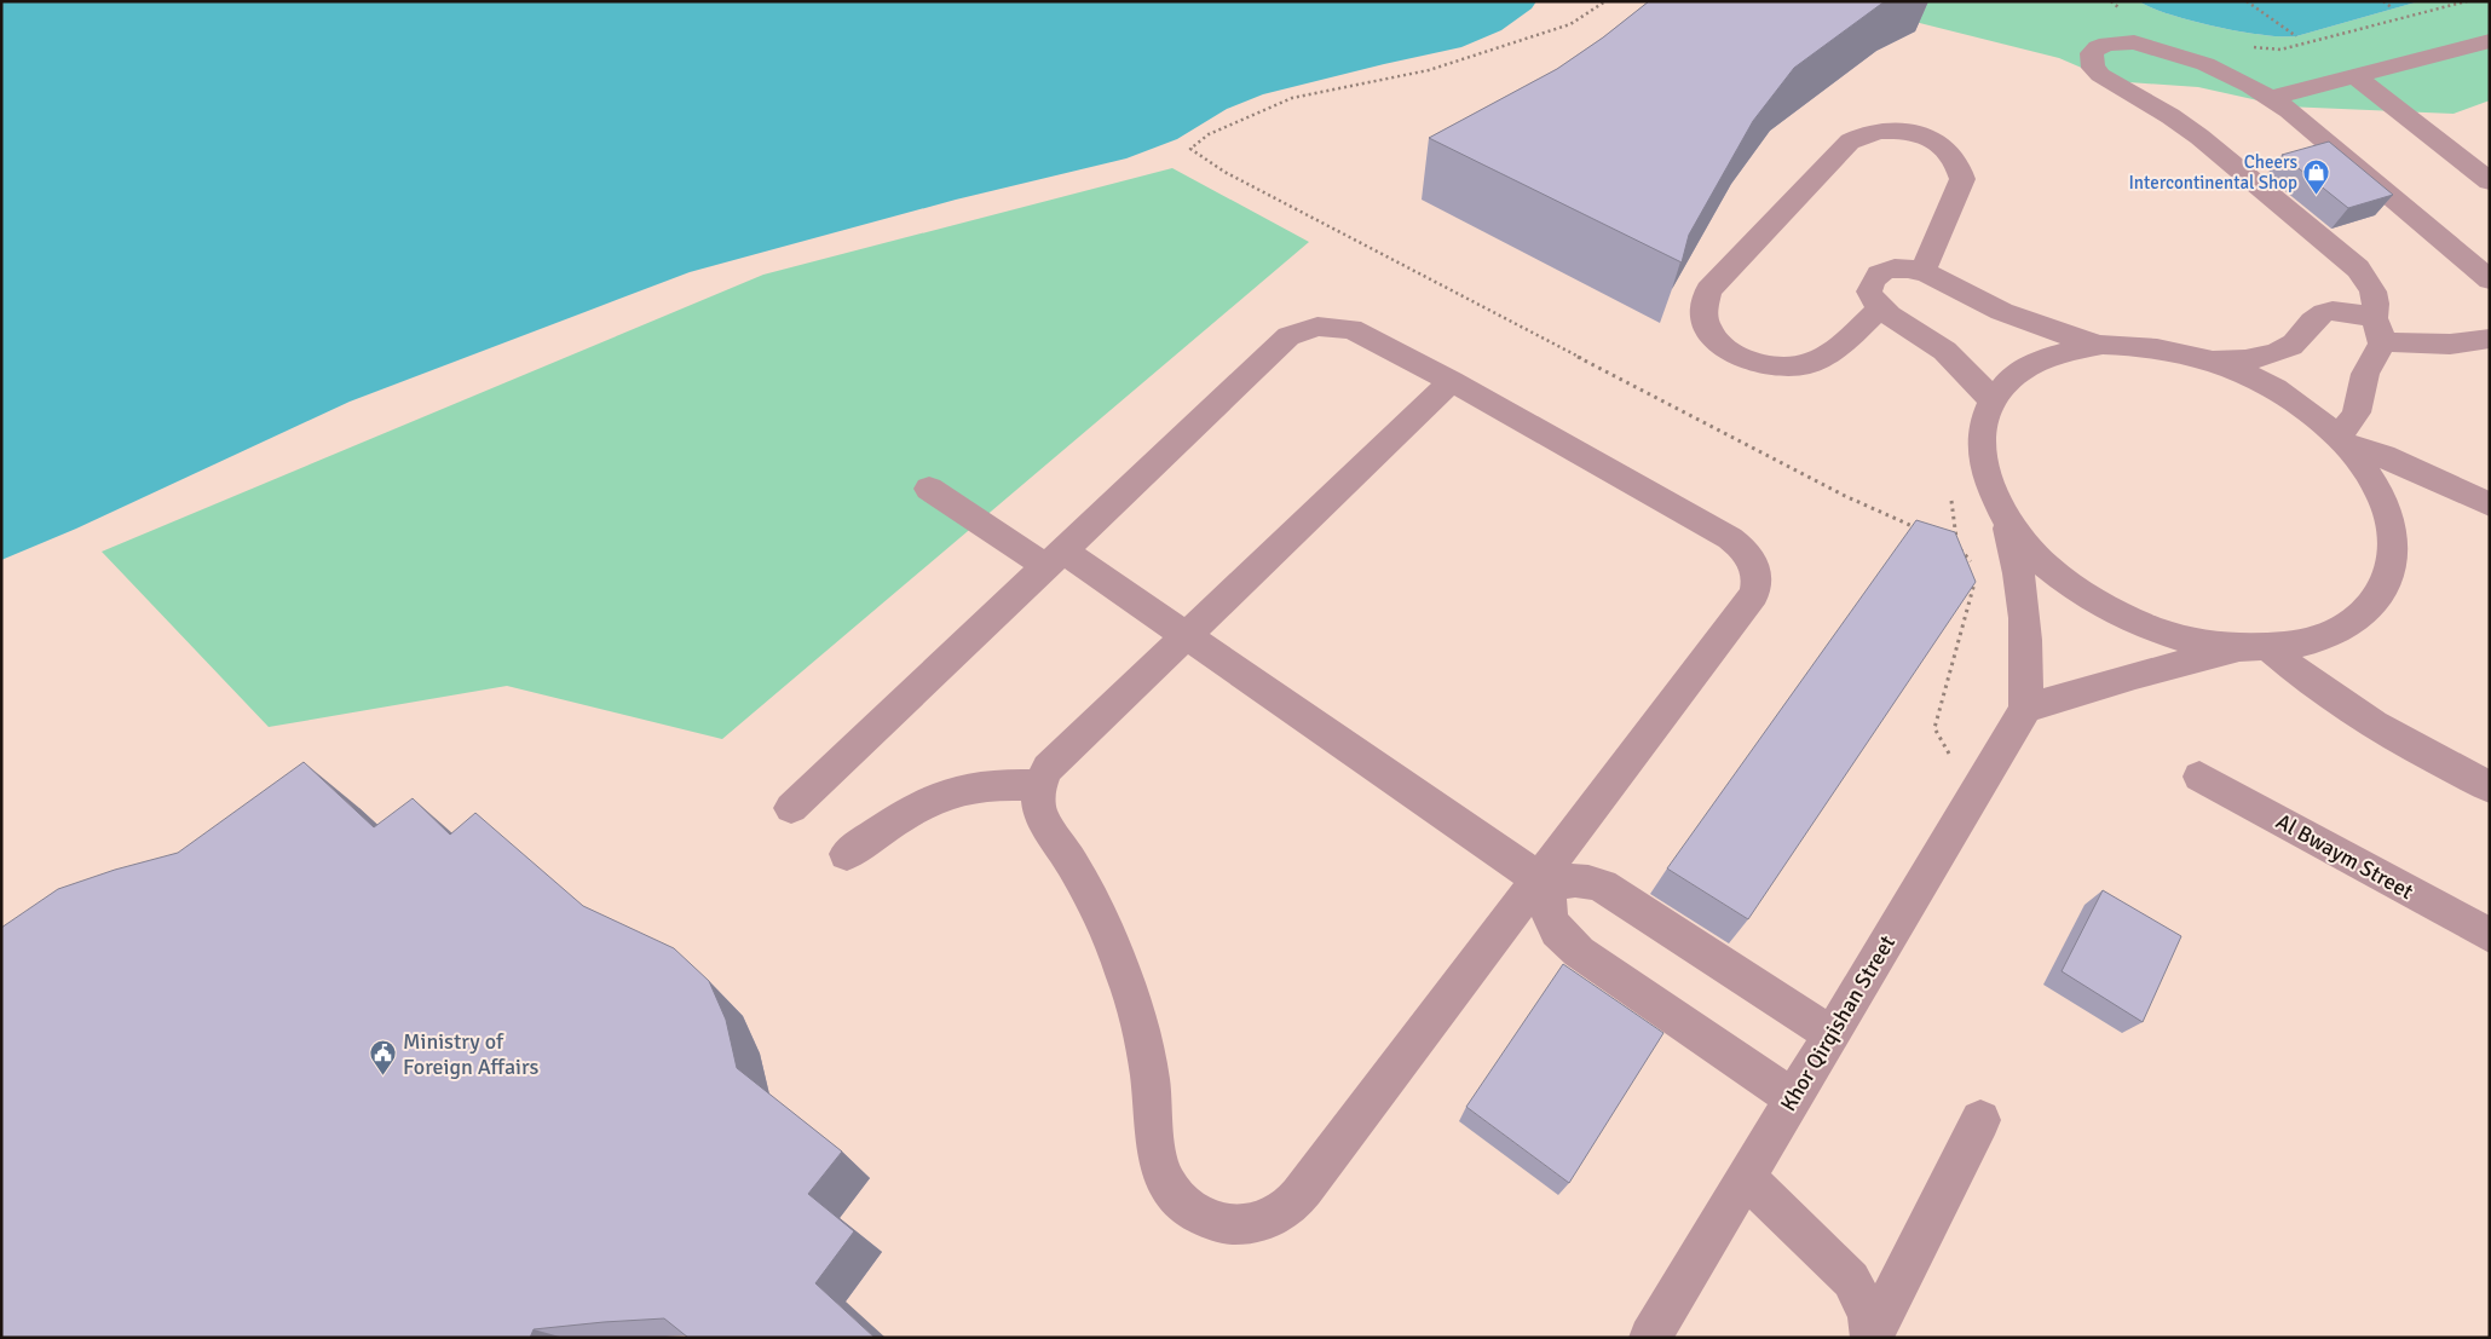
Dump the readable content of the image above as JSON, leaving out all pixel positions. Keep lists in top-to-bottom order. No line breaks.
{"streets":{"street":["Al Bwaym Street","Khor Qirqishan Street"]},"places":{"shop":["Cheers Intercontinental Shop"],"public building":["Ministry of Foreign Affairs"]}}
